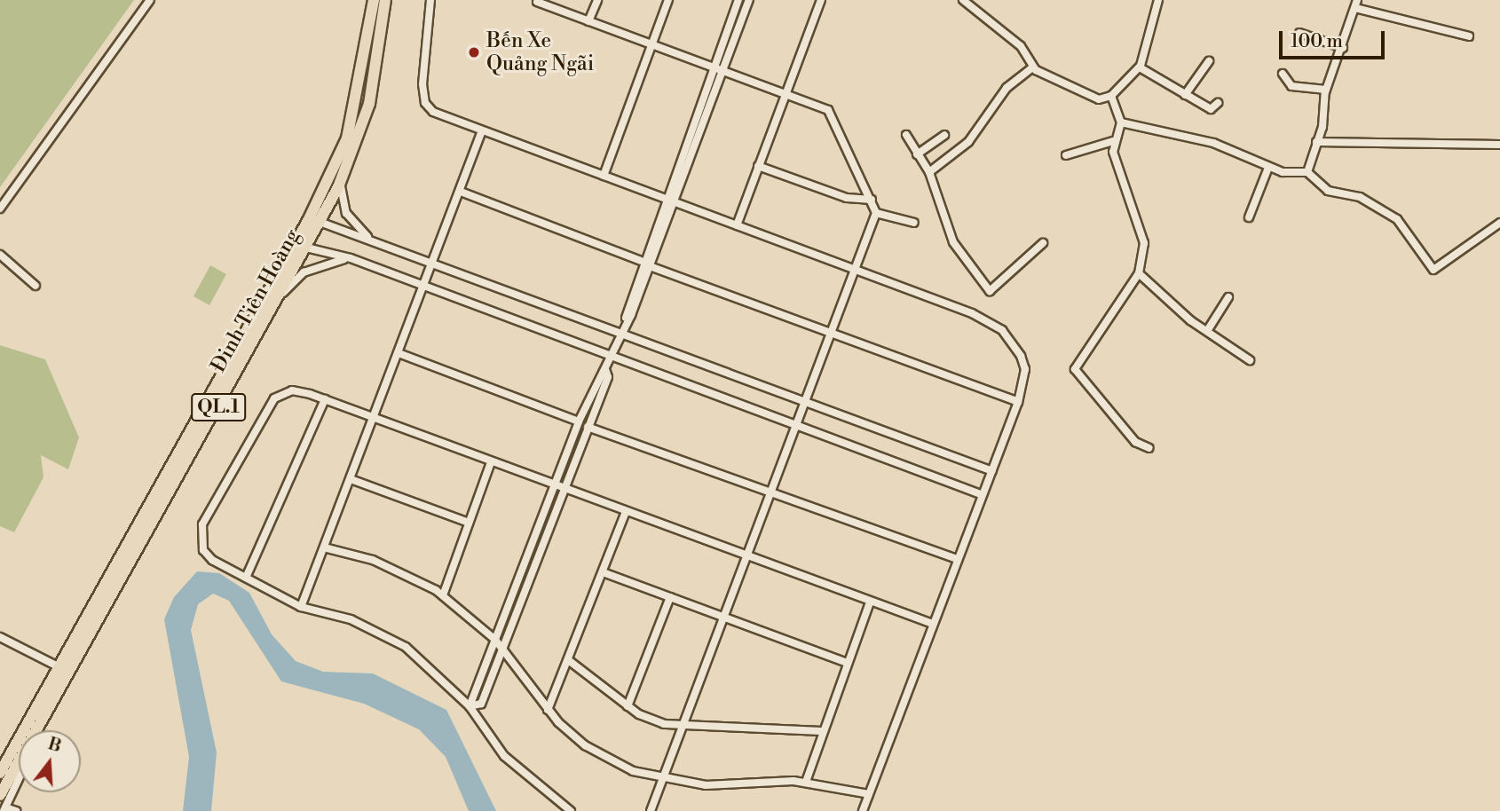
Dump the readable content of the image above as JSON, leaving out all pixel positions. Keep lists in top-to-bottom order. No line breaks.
{"streets":{"highway":["Đinh Tiên Hoàng","QL.1"]},"places":["Bến Xe Quảng Ngãi"],"scale_bar":"100 m","north":"top"}
